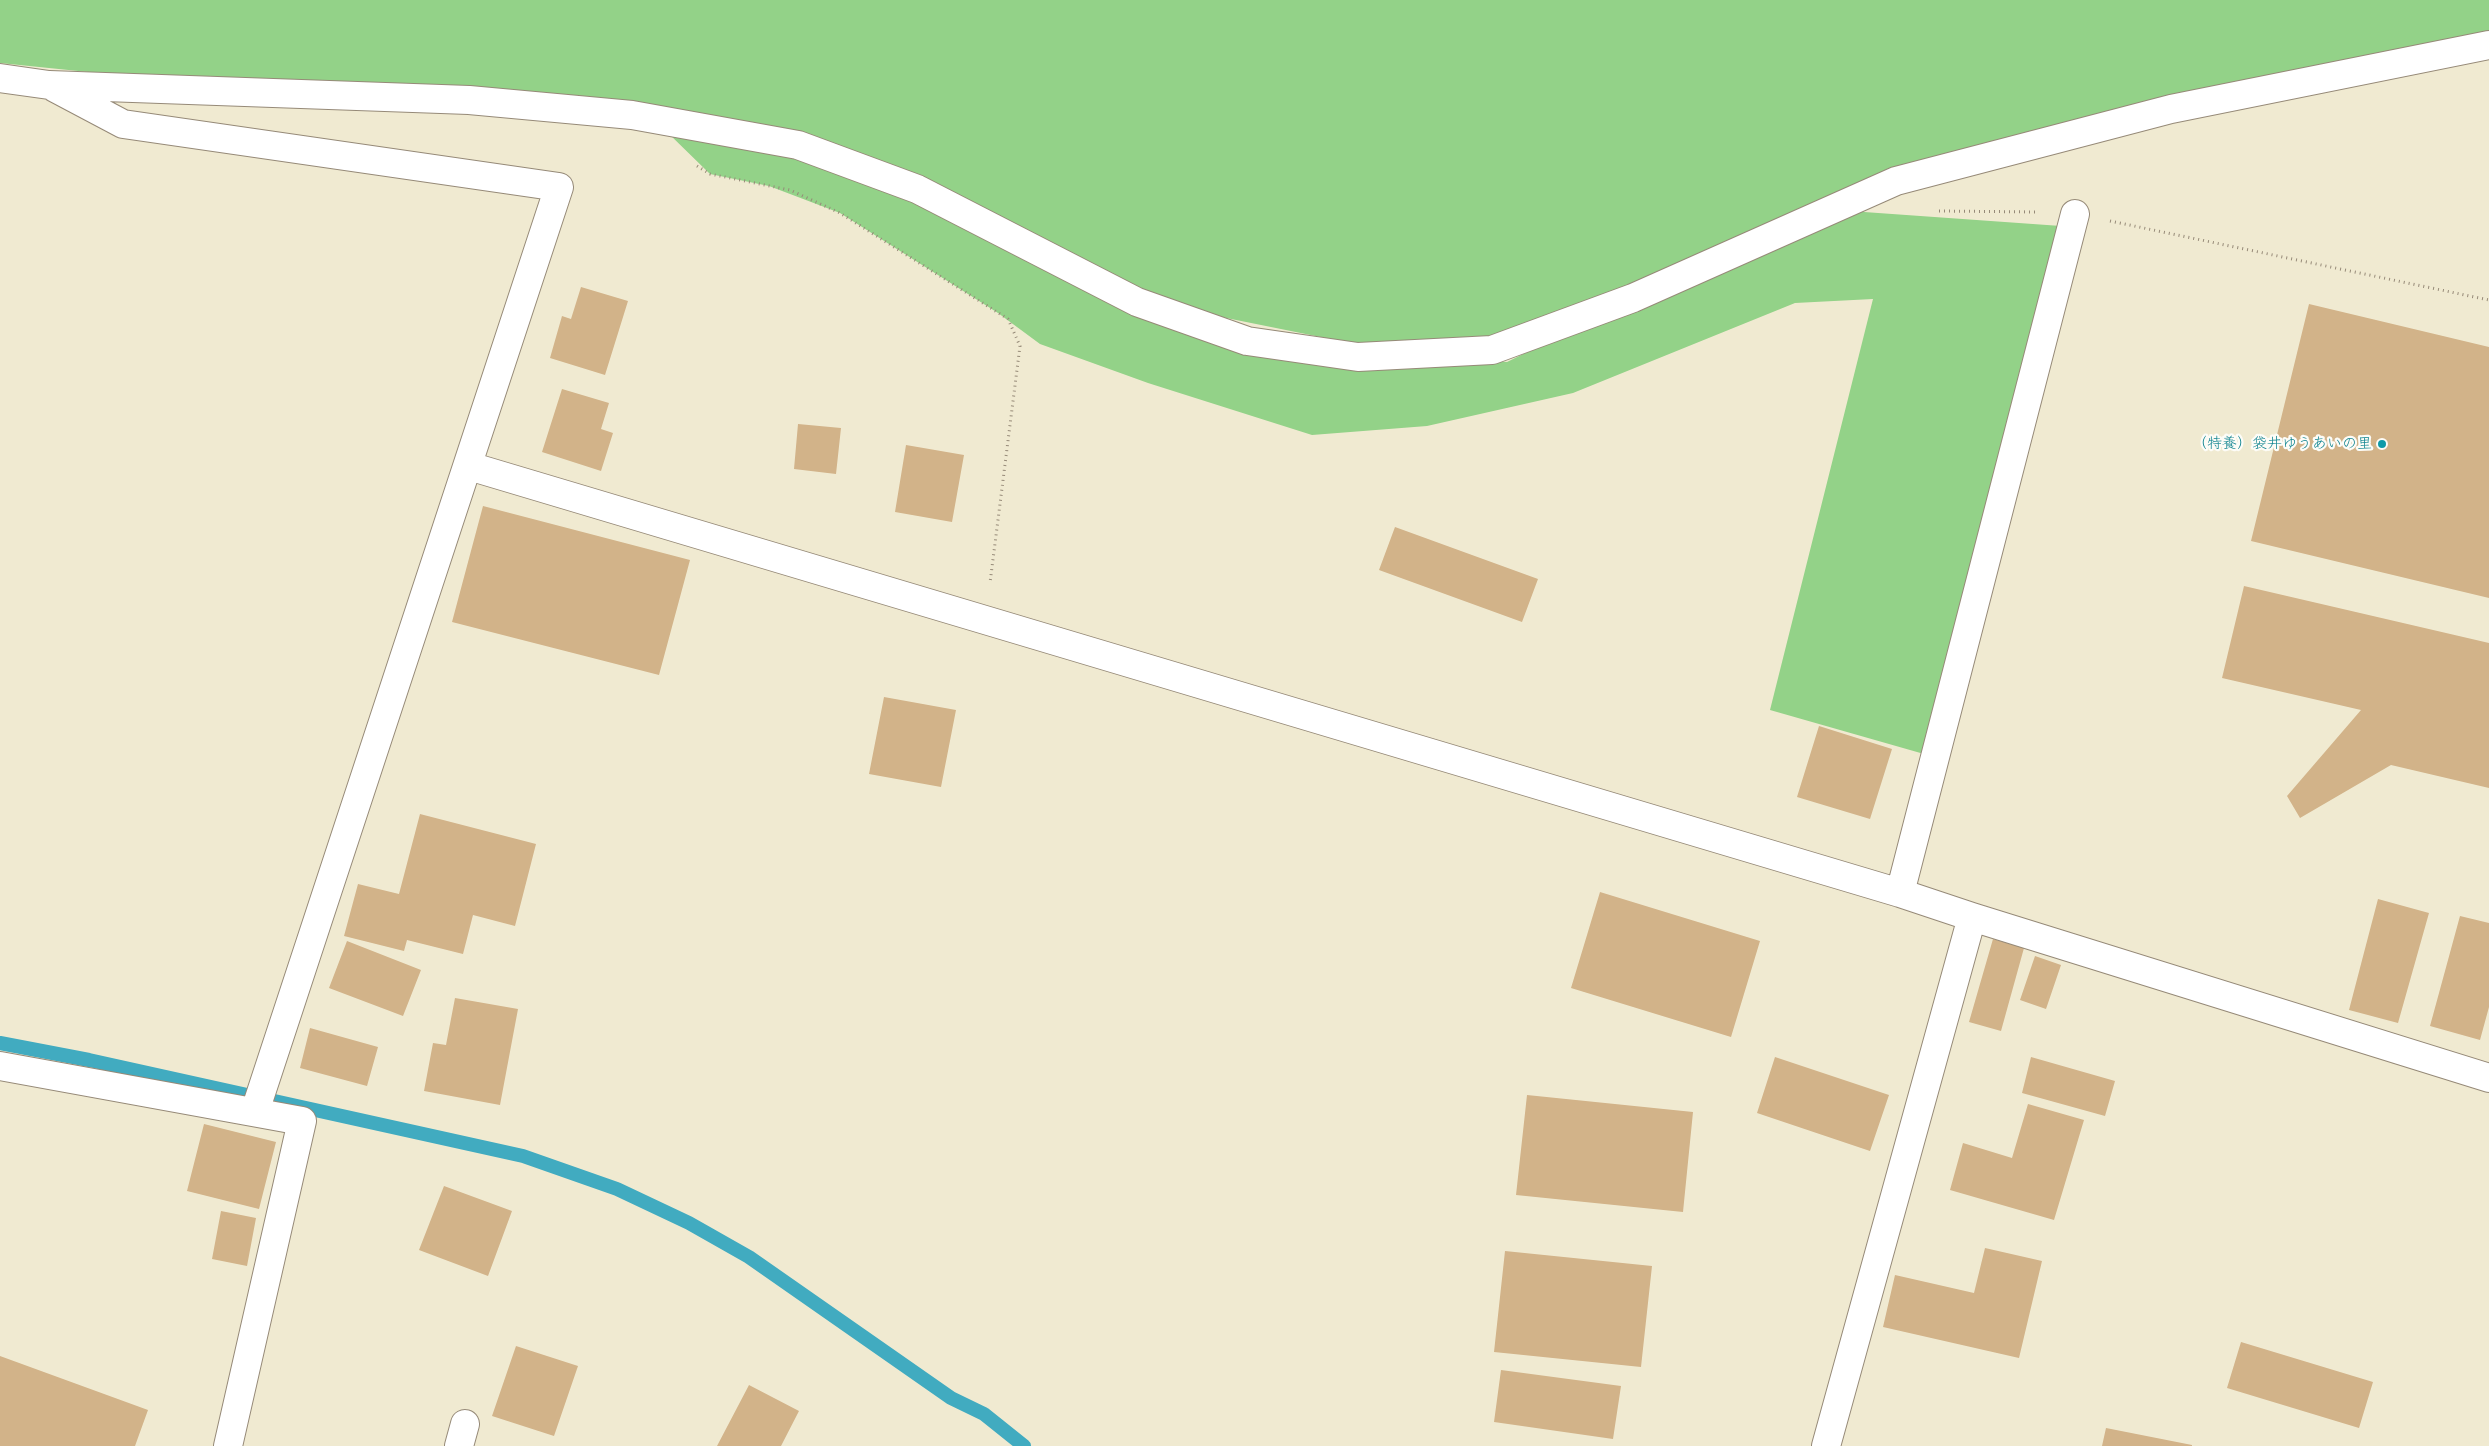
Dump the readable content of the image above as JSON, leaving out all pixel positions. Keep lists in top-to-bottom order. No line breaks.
{"places":["（特養）袋井ゆうあいの里"]}
